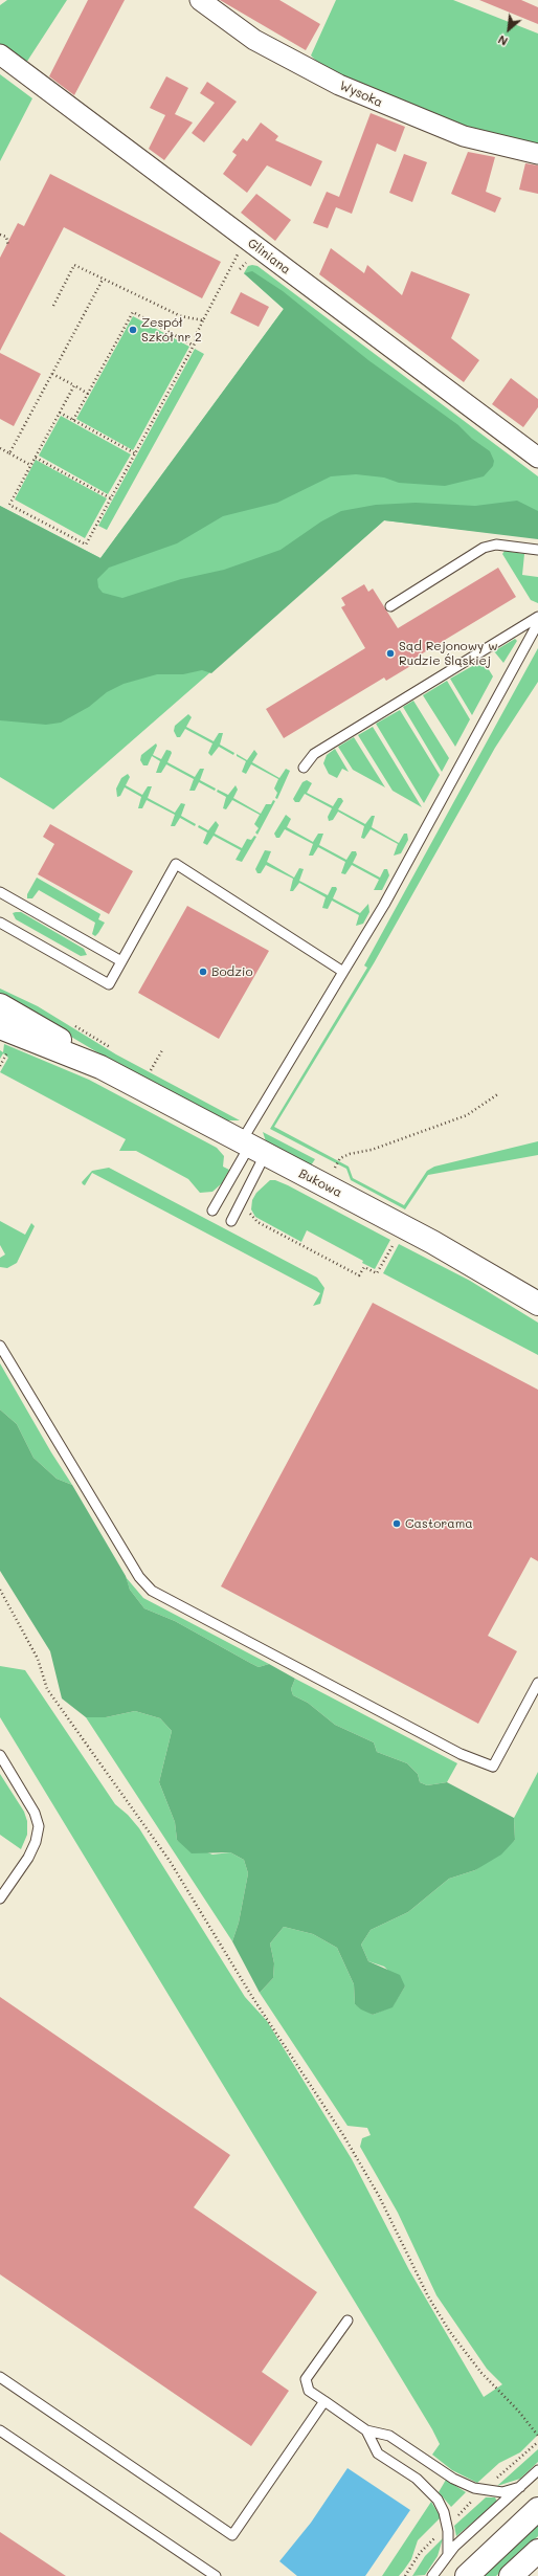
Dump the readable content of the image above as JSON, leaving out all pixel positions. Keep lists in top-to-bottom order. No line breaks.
{"streets":{"street":["Wysoka","Gliniana","Bukowa"]},"places":["Zespół Szkół nr 2","Sąd Rejonowy w Rudzie Śląskiej","Bodzio","Castorama"],"north":"bottom left"}
